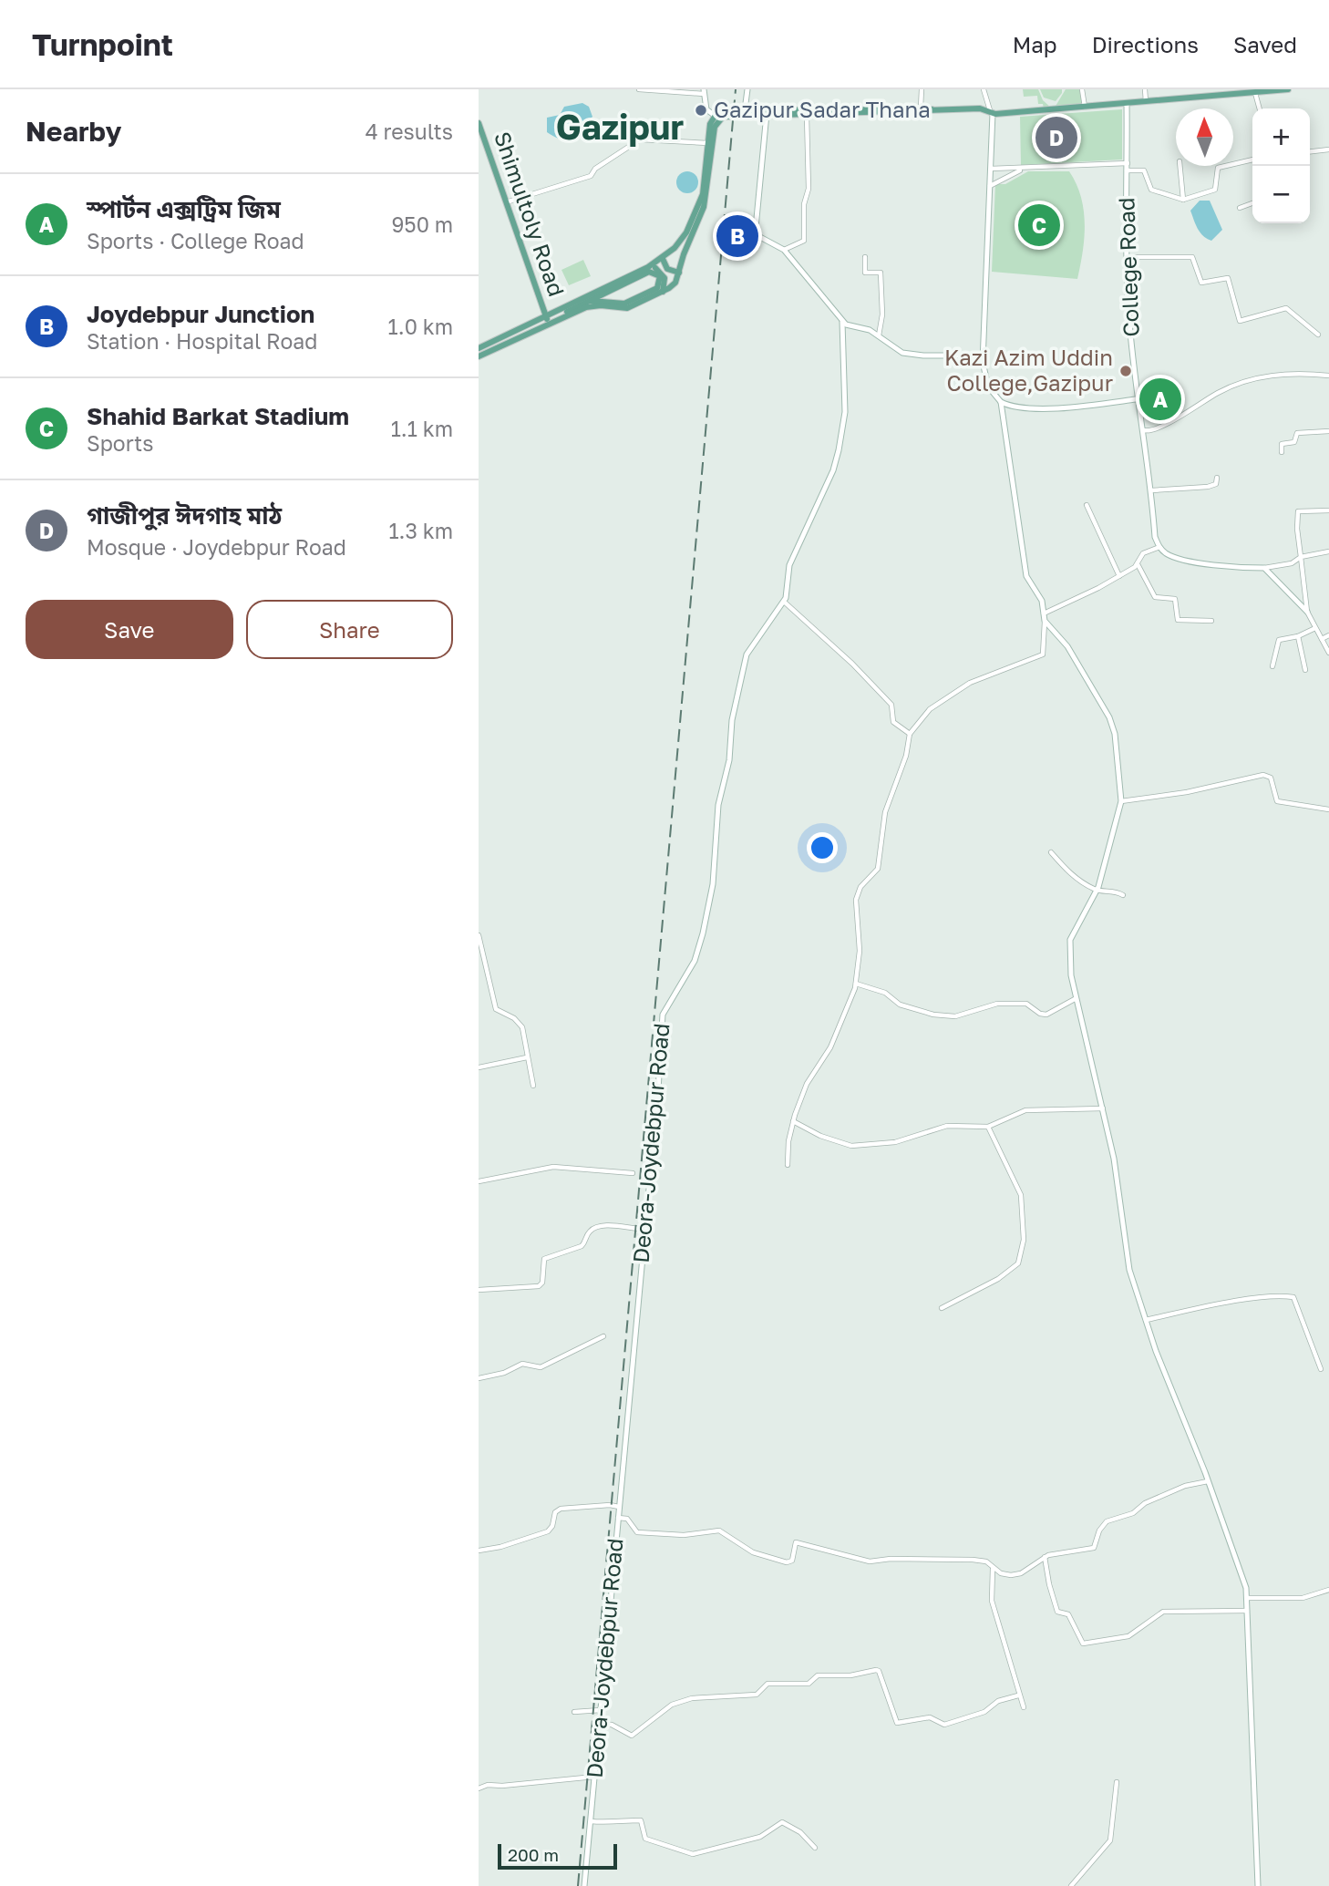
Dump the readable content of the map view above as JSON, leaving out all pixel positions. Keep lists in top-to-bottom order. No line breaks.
{"streets":{"main road":["Shimultoly Road"],"street":["College Road","Deora-Joydebpur Road"]},"districts":["Gazipur"],"places":["Gazipur Sadar Thana","Kazi Azim Uddin College,Gazipur"],"scale_bar":"200 m","north":"top","page":{"header":"Turnpoint","nav":["Map","Directions","Saved"],"heading":["Nearby","4 results"],"map_buttons":["+","−"],"pins":["D","C","B","A"],"list":[{"mark":"A","name":"স্পার্টন এক্সট্রিম জিম","note":"Sports · College Road","value":"950 m"},{"mark":"B","name":"Joydebpur Junction","note":"Station · Hospital Road","value":"1.0 km"},{"mark":"C","name":"Shahid Barkat Stadium","note":"Sports","value":"1.1 km"},{"mark":"D","name":"গাজীপুর ঈদগাহ মাঠ","note":"Mosque · Joydebpur Road","value":"1.3 km"}],"buttons":["Save","Share"],"scale":"200 m"}}
